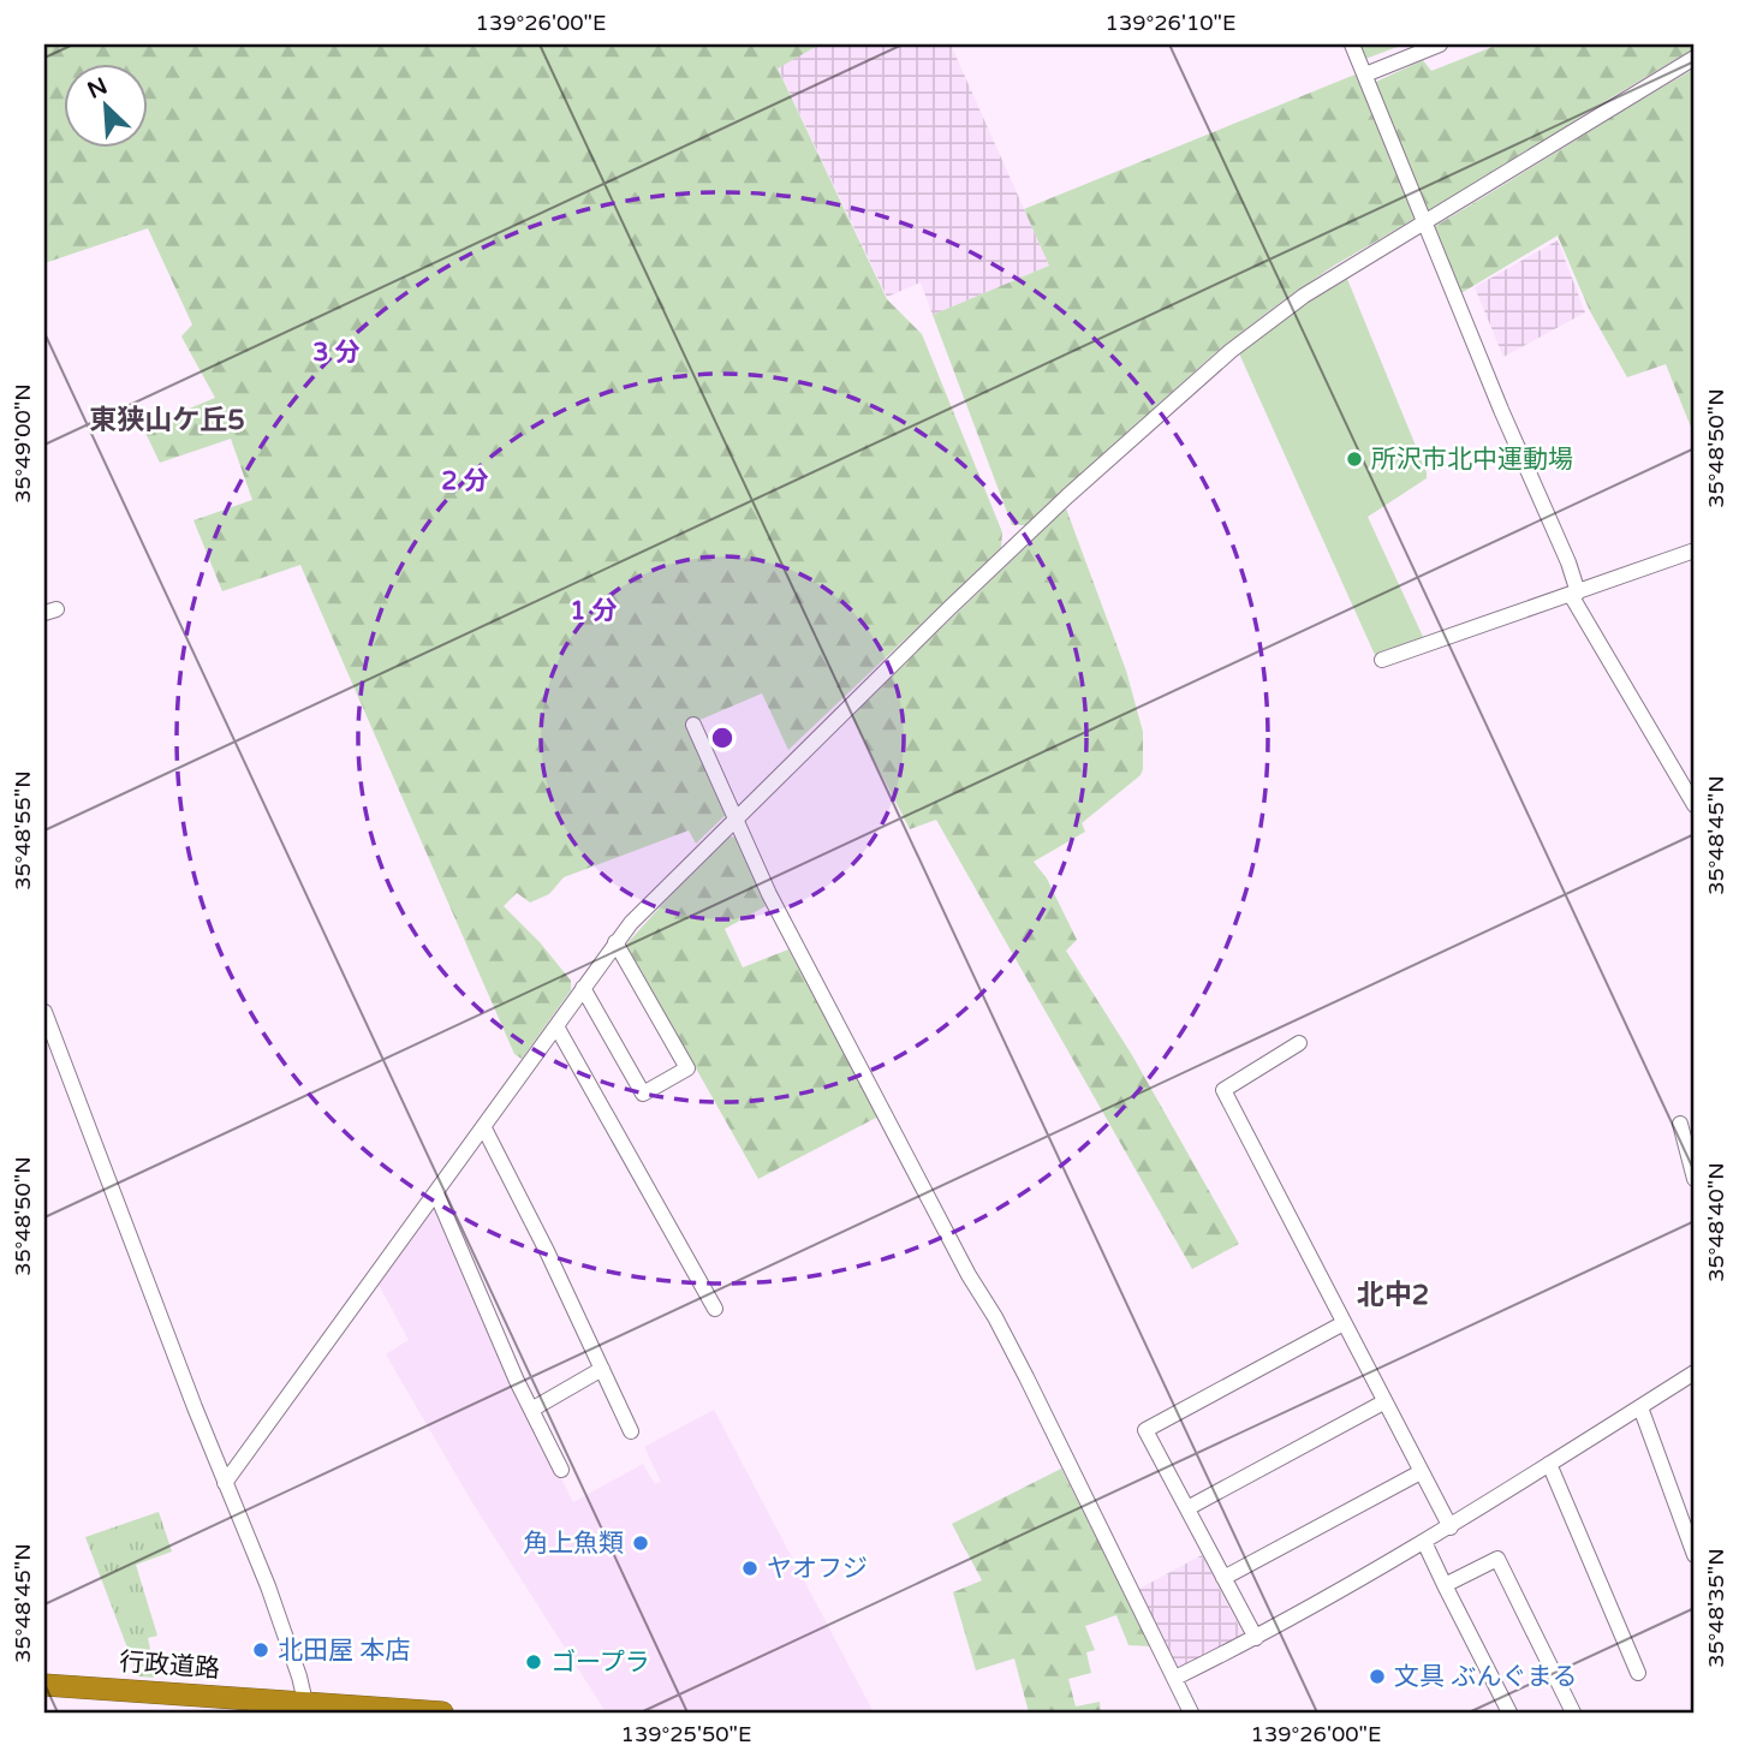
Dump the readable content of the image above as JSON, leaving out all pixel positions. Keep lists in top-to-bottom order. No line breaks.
{"streets":{"highway":["行政道路"]},"districts":["東狭山ケ丘5","北中2"],"places":["所沢市北中運動場","角上魚類","ヤオフジ","北田屋 本店","ゴープラ","文具 ぶんぐまる"],"north":"top left","coordinates":["139°26'00\"E","139°26'10\"E","35°49'00\"N","35°48'50\"N","35°48'55\"N","35°48'45\"N","35°48'40\"N","35°48'35\"N","139°25'50\"E"],"rings":["3 分","2 分","1 分"]}
